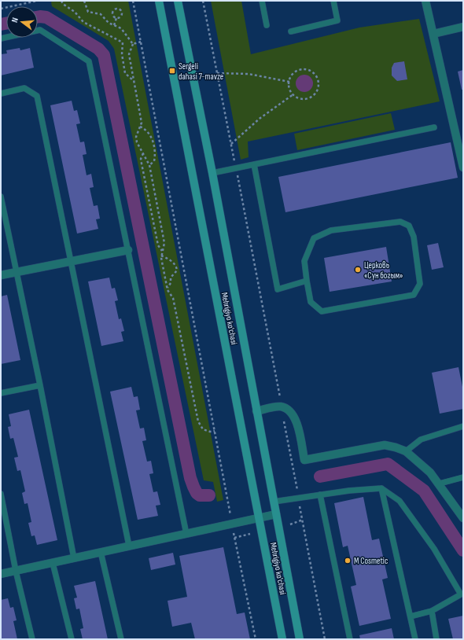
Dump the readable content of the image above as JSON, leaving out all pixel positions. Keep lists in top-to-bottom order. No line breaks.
{"streets":{"main road":["Mehrigiyo ko'chasi"]},"places":{"transit":["Sergeli dahasi 7-mavze"],"other":["Церковь «Сун богым»","M Cosmetic"]},"north":"left"}
